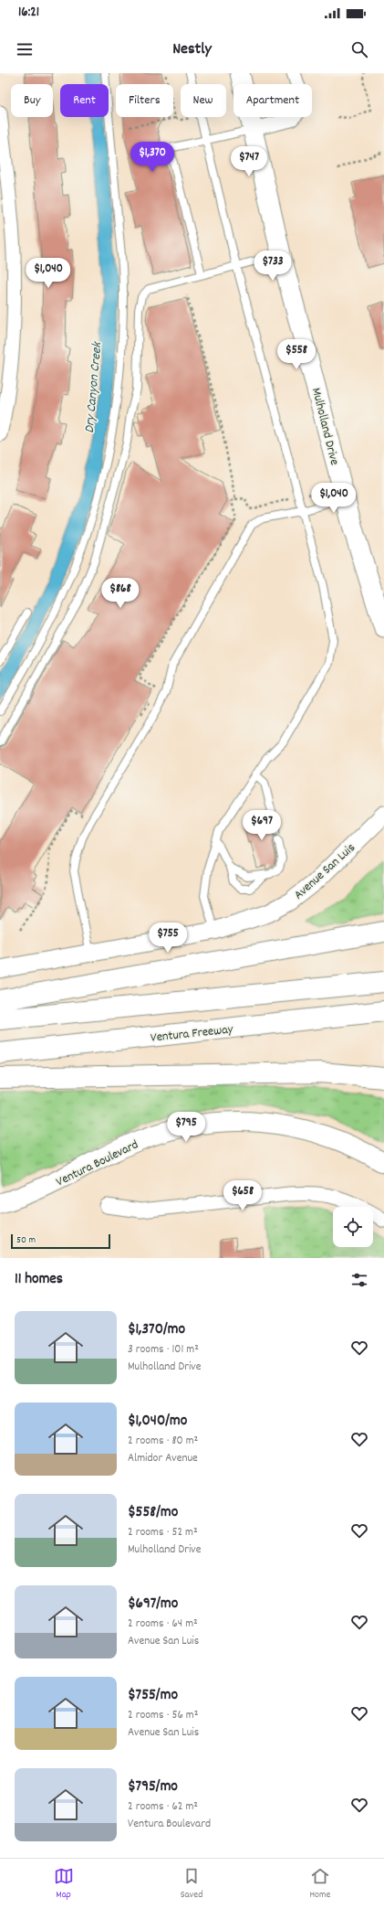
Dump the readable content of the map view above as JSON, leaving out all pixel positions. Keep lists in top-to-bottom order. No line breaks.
{"streets":{"highway":["Ventura Freeway"],"main road":["Mulholland Drive","Ventura Boulevard"],"street":["Avenue San Luis"]},"water":["Dry Canyon Creek"],"scale_bar":"50 m","page":{"status":"16:21","header":"Nestly","chip":["Buy","Rent","Filters","New","Apartment"],"price":["$1,370","$747","$733","$1,040","$558","$1,040","$868","$697","$755","$795","$658"],"scale":"50 m","heading":"11 homes","list":[{"name":"$1,370/mo","note":"3 rooms · 101 m² · Mulholland Drive"},{"name":"$1,040/mo","note":"2 rooms · 80 m² · Almidor Avenue"},{"name":"$558/mo","note":"2 rooms · 52 m² · Mulholland Drive"},{"name":"$697/mo","note":"2 rooms · 64 m² · Avenue San Luis"},{"name":"$755/mo","note":"2 rooms · 56 m² · Avenue San Luis"},{"name":"$795/mo","note":"2 rooms · 62 m² · Ventura Boulevard"}],"tabs":["Map","Saved","Home"]}}
